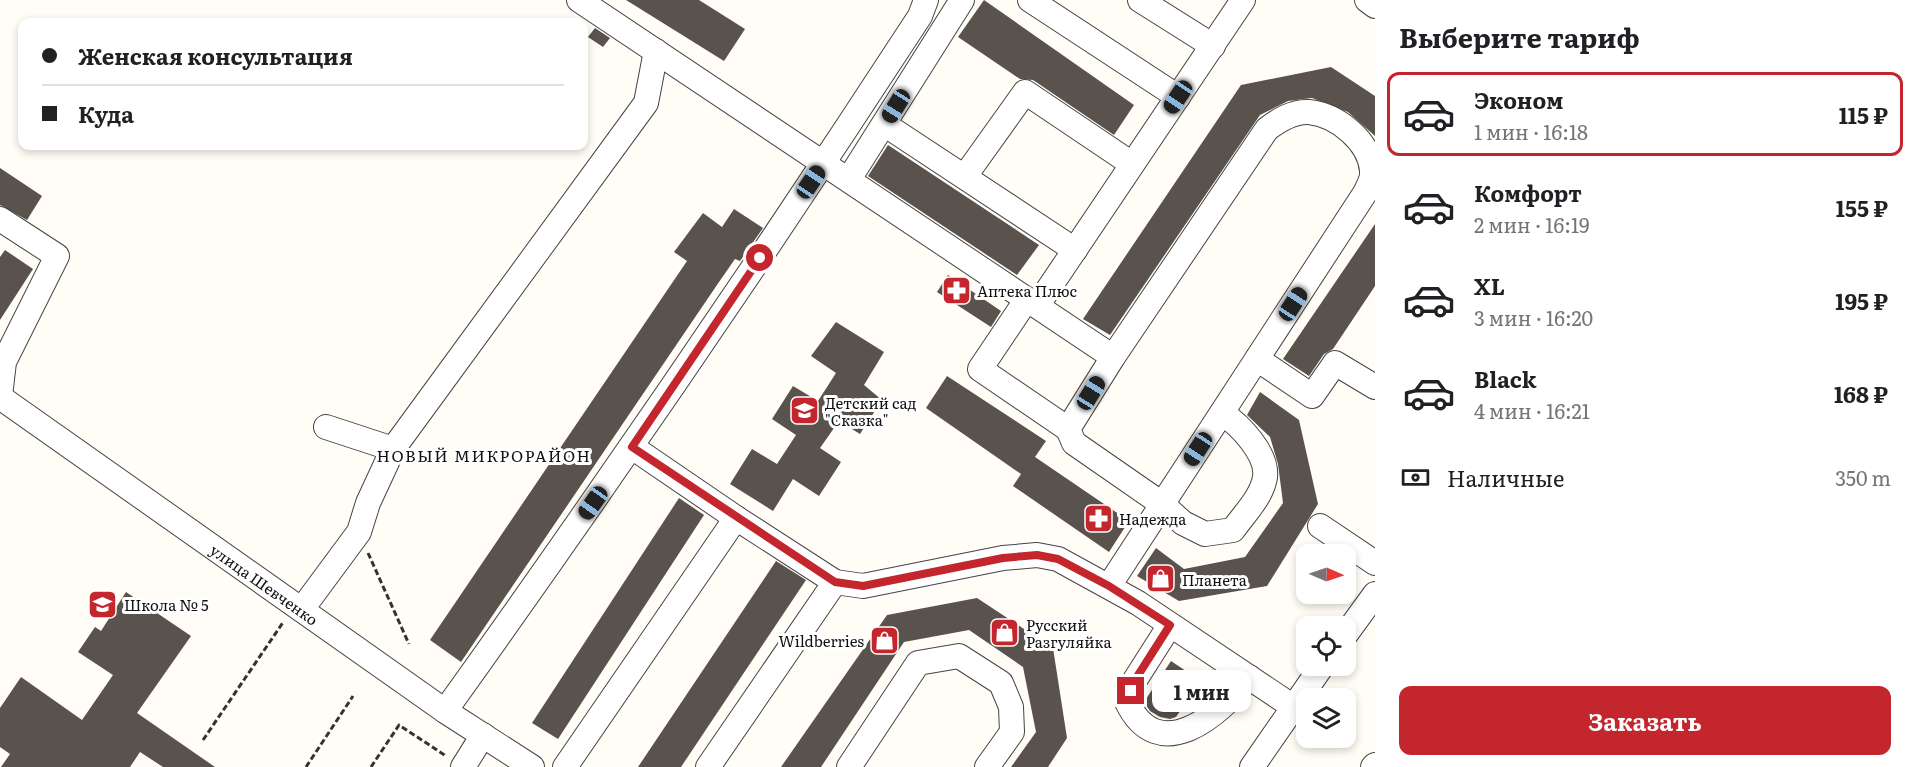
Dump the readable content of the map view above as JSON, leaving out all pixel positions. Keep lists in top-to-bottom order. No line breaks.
{"streets":{"street":["улица Шевченко"]},"districts":["НОВЫЙ МИКРОРАЙОН"],"places":{"pharmacy":["Аптека Плюс","Надежда"],"school or university":["Детский сад \"Сказка\"","Школа № 5"],"shop":["Планета","Русский Разгуляйка","Wildberries"]},"north":"right","page":{"heading":"Выберите тариф","banner":["Женская консультация","Куда"],"list":[{"name":"Эконом","note":"1 мин · 16:18","value":"115 ₽"},{"name":"Комфорт","note":"2 мин · 16:19","value":"155 ₽"},{"name":"XL","note":"3 мин · 16:20","value":"195 ₽"},{"name":"Black","note":"4 мин · 16:21","value":"168 ₽"}],"pay":["Наличные","350 m"],"bubble":"1 мин","buttons":"Заказать"}}
